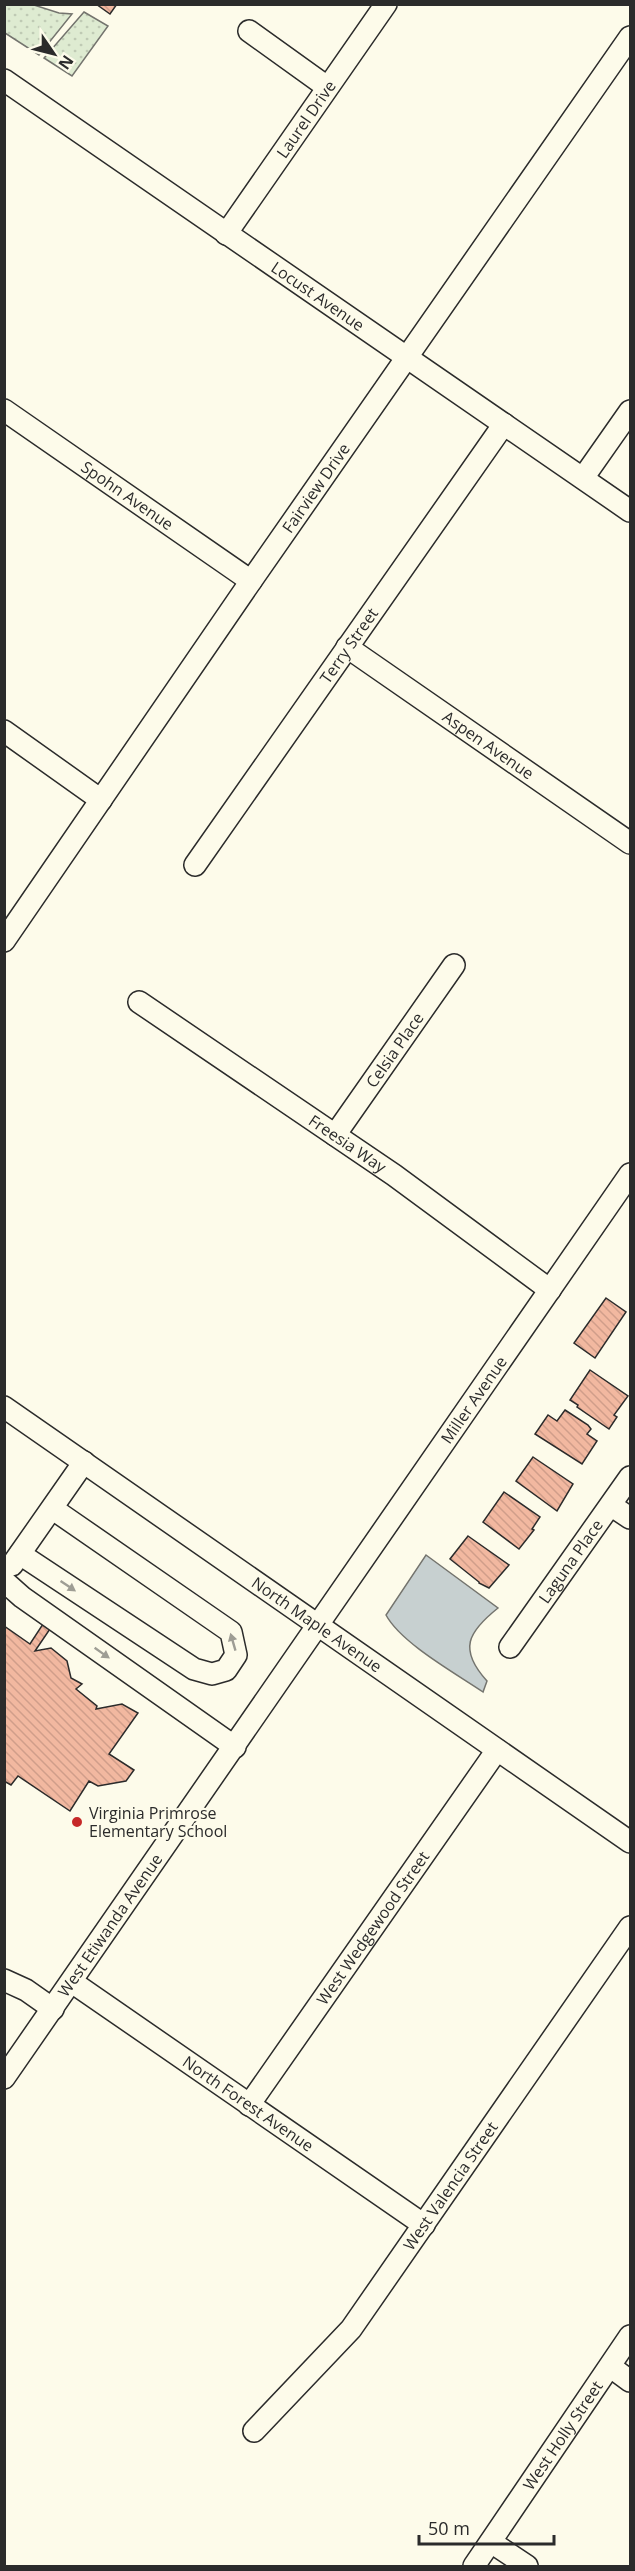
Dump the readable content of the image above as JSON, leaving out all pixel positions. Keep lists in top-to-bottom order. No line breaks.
{"streets":{"street":["Laurel Drive","Locust Avenue","Fairview Drive","Spohn Avenue","Terry Street","Aspen Avenue","Celsia Place","Freesia Way","Miller Avenue","Laguna Place","North Maple Avenue","West Etiwanda Avenue","West Wedgewood Street","North Forest Avenue","West Valencia Street","West Holly Street"]},"crossings":[["Laurel Drive","Locust Avenue"],["Locust Avenue","Fairview Drive"],["Locust Avenue","Terry Street"],["Fairview Drive","Spohn Avenue"],["Terry Street","Aspen Avenue"],["Celsia Place","Freesia Way"],["Freesia Way","Miller Avenue"],["Miller Avenue","North Maple Avenue"],["Miller Avenue","West Etiwanda Avenue"],["North Maple Avenue","West Etiwanda Avenue"],["North Maple Avenue","West Wedgewood Street"],["West Etiwanda Avenue","North Forest Avenue"],["West Wedgewood Street","North Forest Avenue"],["North Forest Avenue","West Valencia Street"]],"places":["Virginia Primrose Elementary School"],"scale_bar":"50 m","north":"bottom right"}
